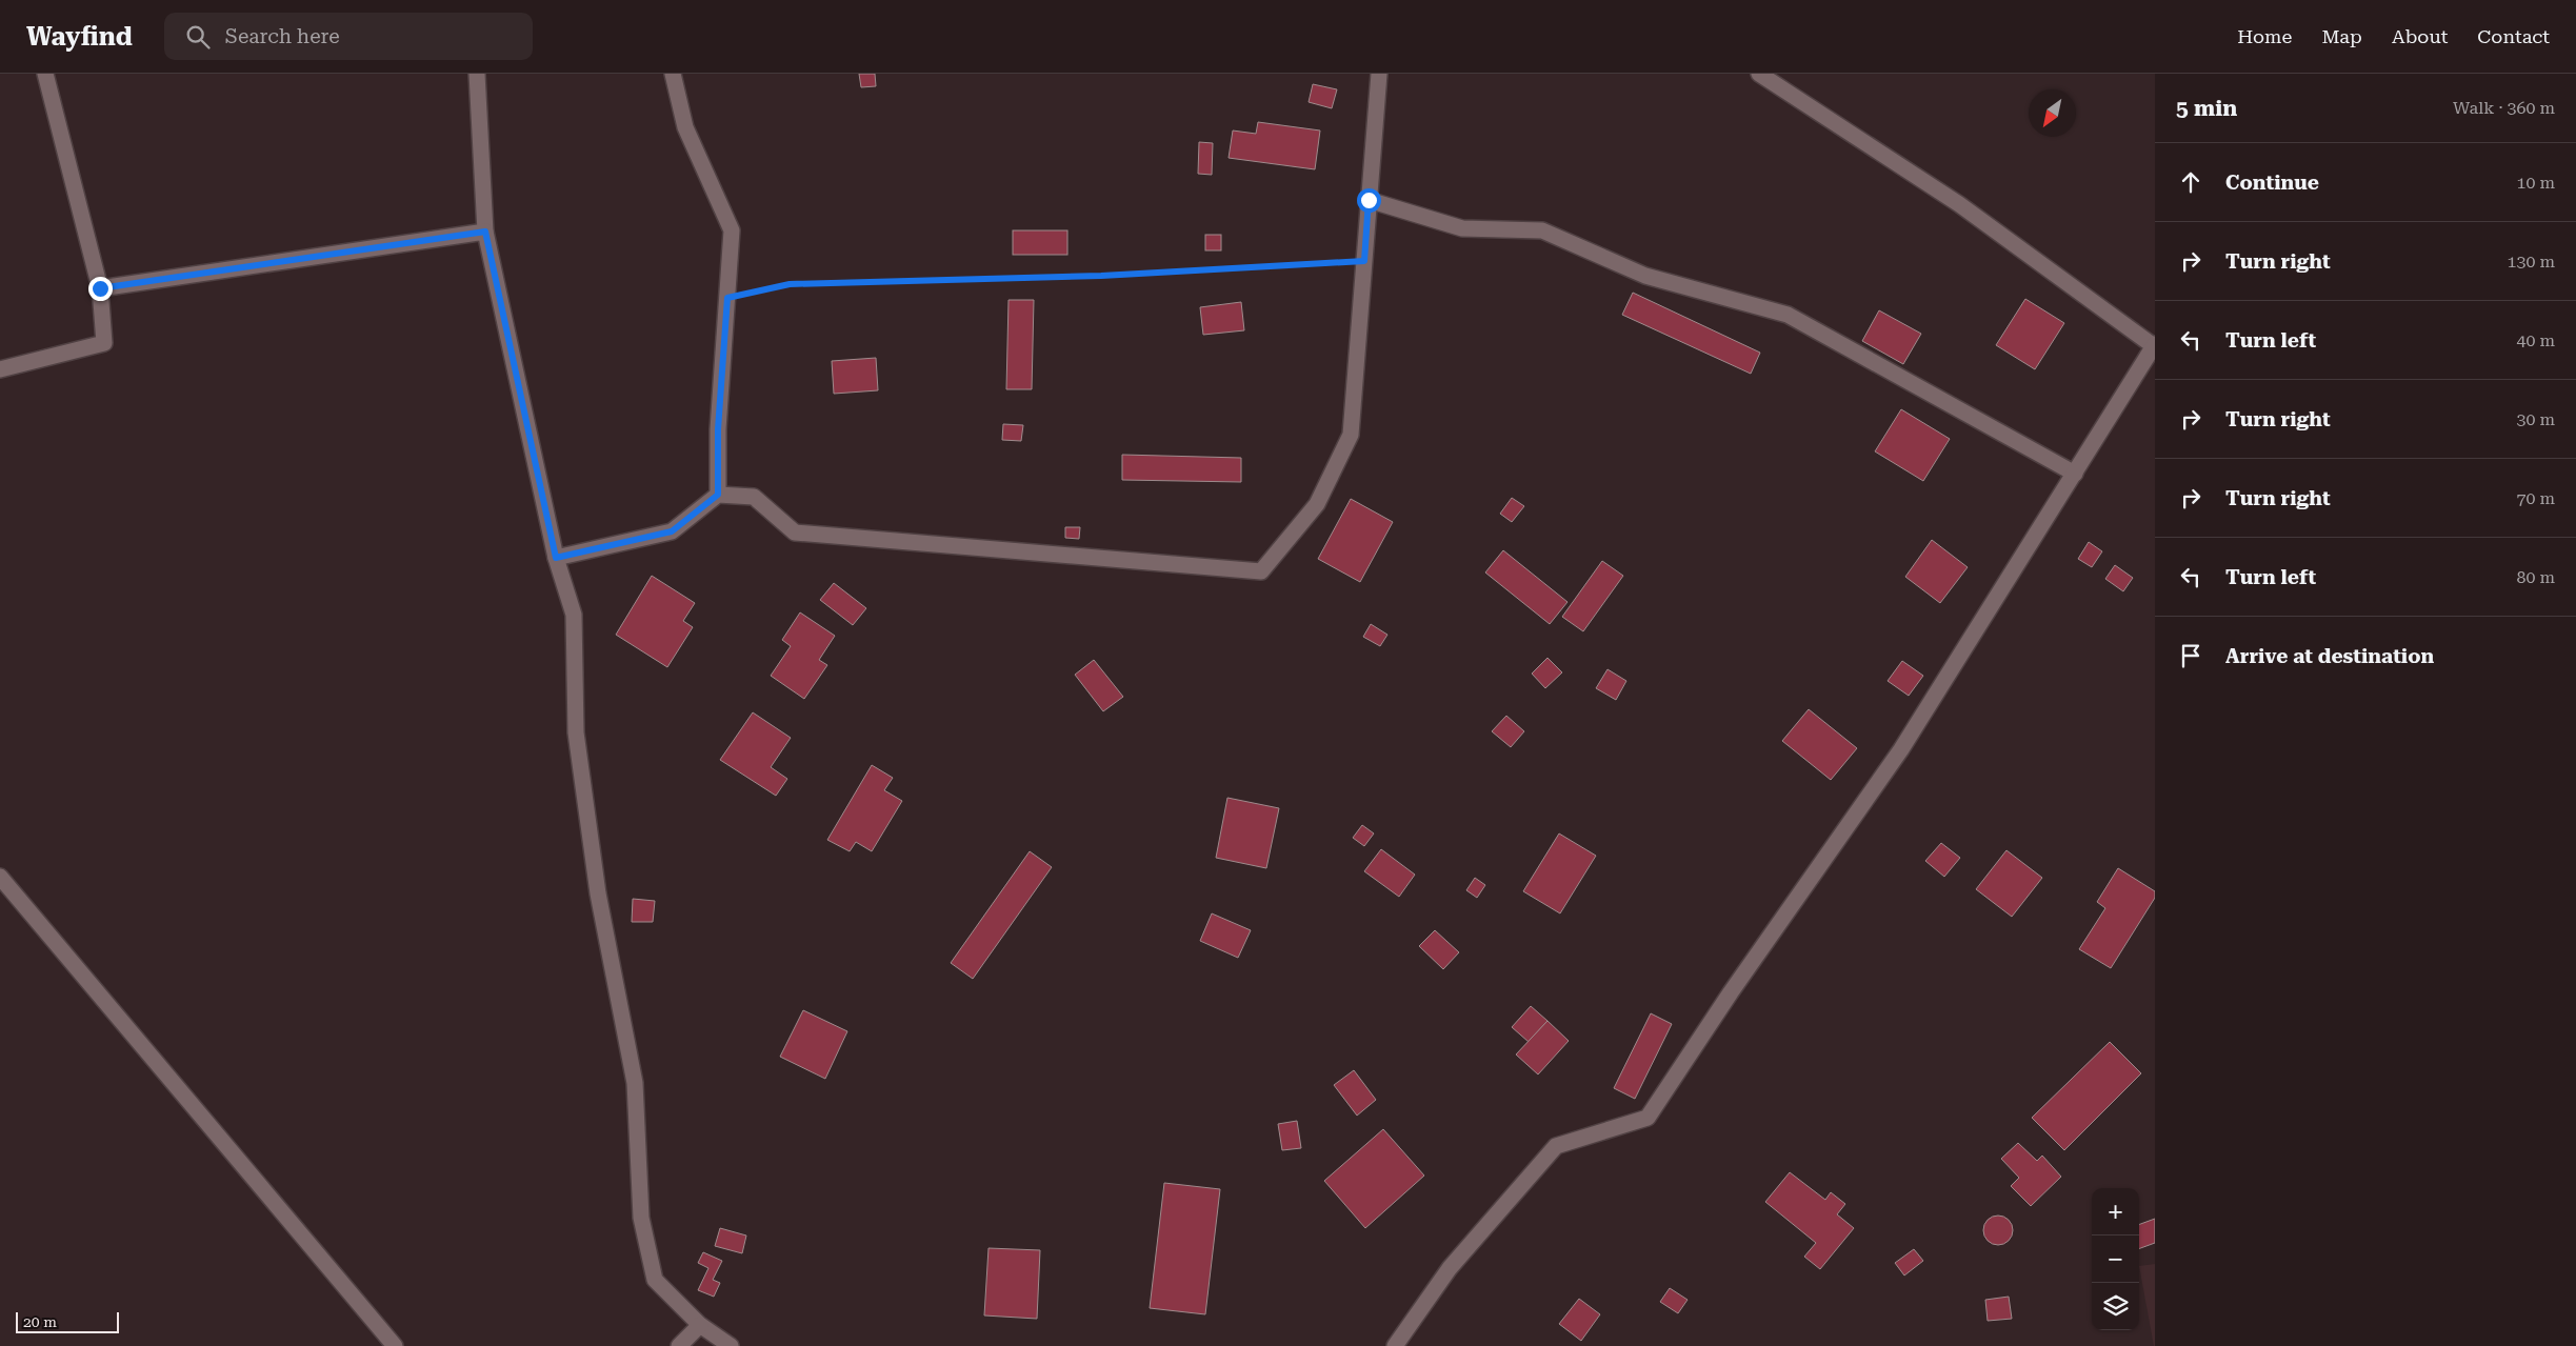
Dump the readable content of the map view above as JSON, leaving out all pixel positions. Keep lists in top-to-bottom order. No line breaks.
{"scale_bar":"20 m","north":"bottom left","page":{"header":"Wayfind","search":"Search here","nav":["Home","Map","About","Contact"],"heading":["5 min","Walk · 360 m"],"list":[["Continue","10 m"],["Turn right","130 m"],["Turn left","40 m"],["Turn right","30 m"],["Turn right","70 m"],["Turn left","80 m"],"Arrive at destination"],"map_buttons":["+","−"],"scale":"20 m"}}
